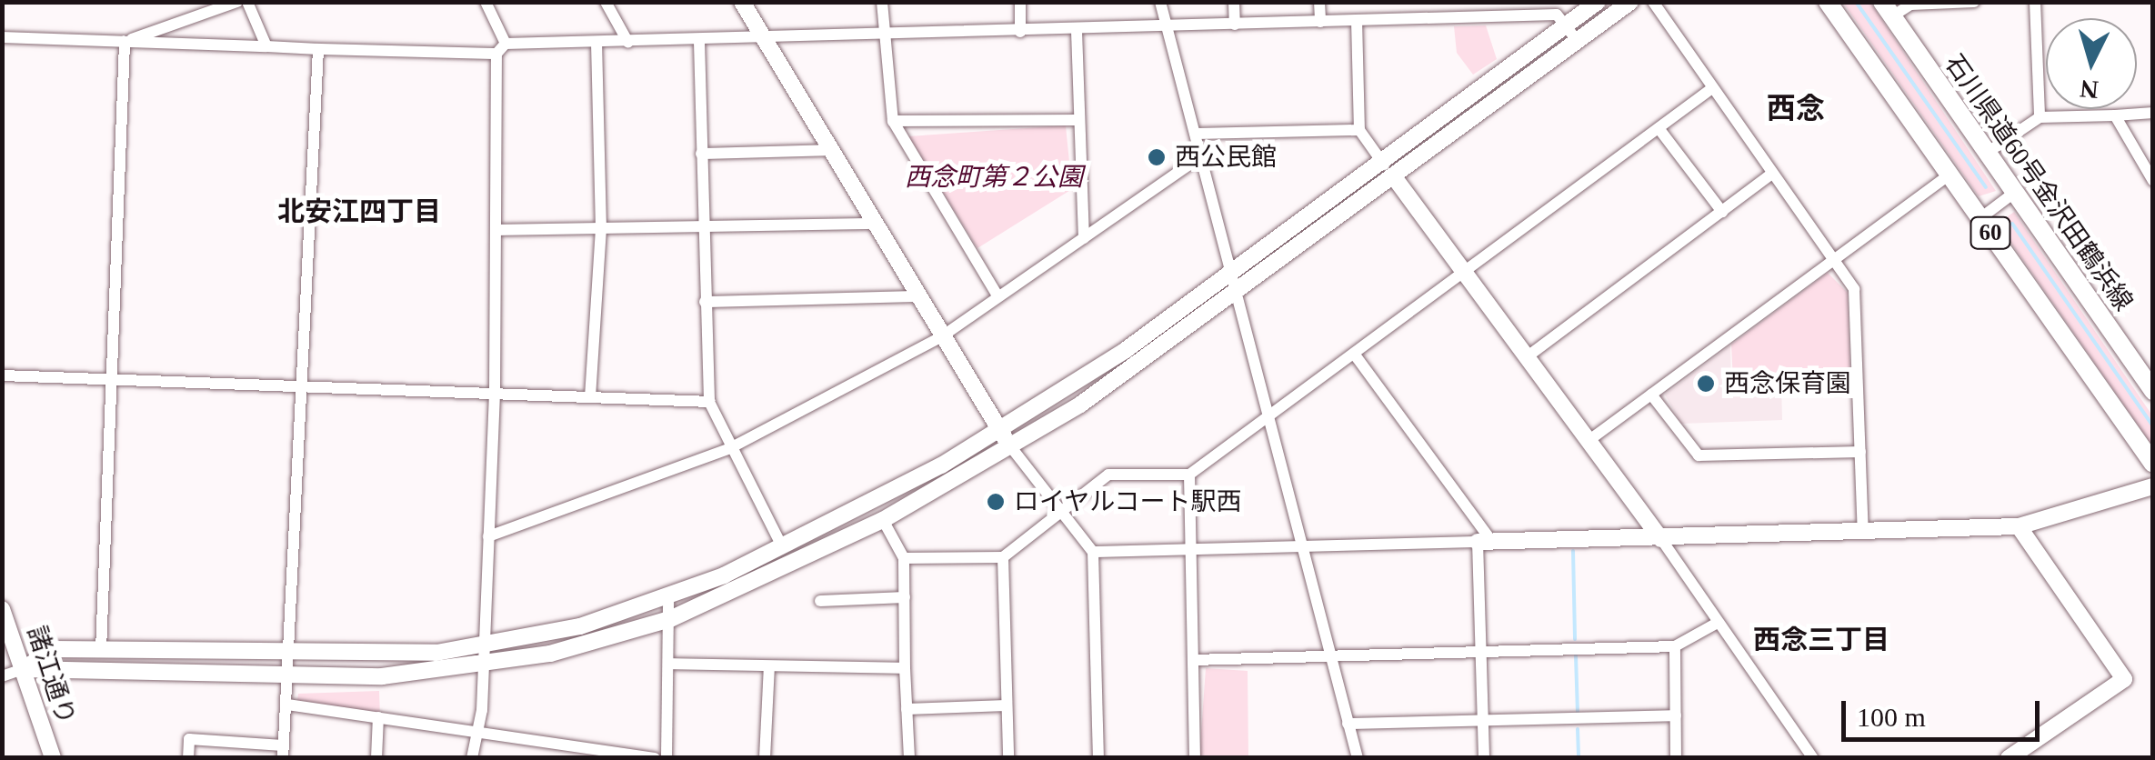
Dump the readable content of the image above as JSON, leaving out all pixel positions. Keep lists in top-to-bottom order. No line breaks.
{"streets":{"main road":["石川県道60号金沢田鶴浜線","60"],"street":["諸江通り"]},"districts":["西念","北安江四丁目","西念三丁目"],"parks":["西念町第２公園"],"places":["西公民館","西念保育園","ロイヤルコート駅西"],"scale_bar":"100 m","north":"bottom"}
